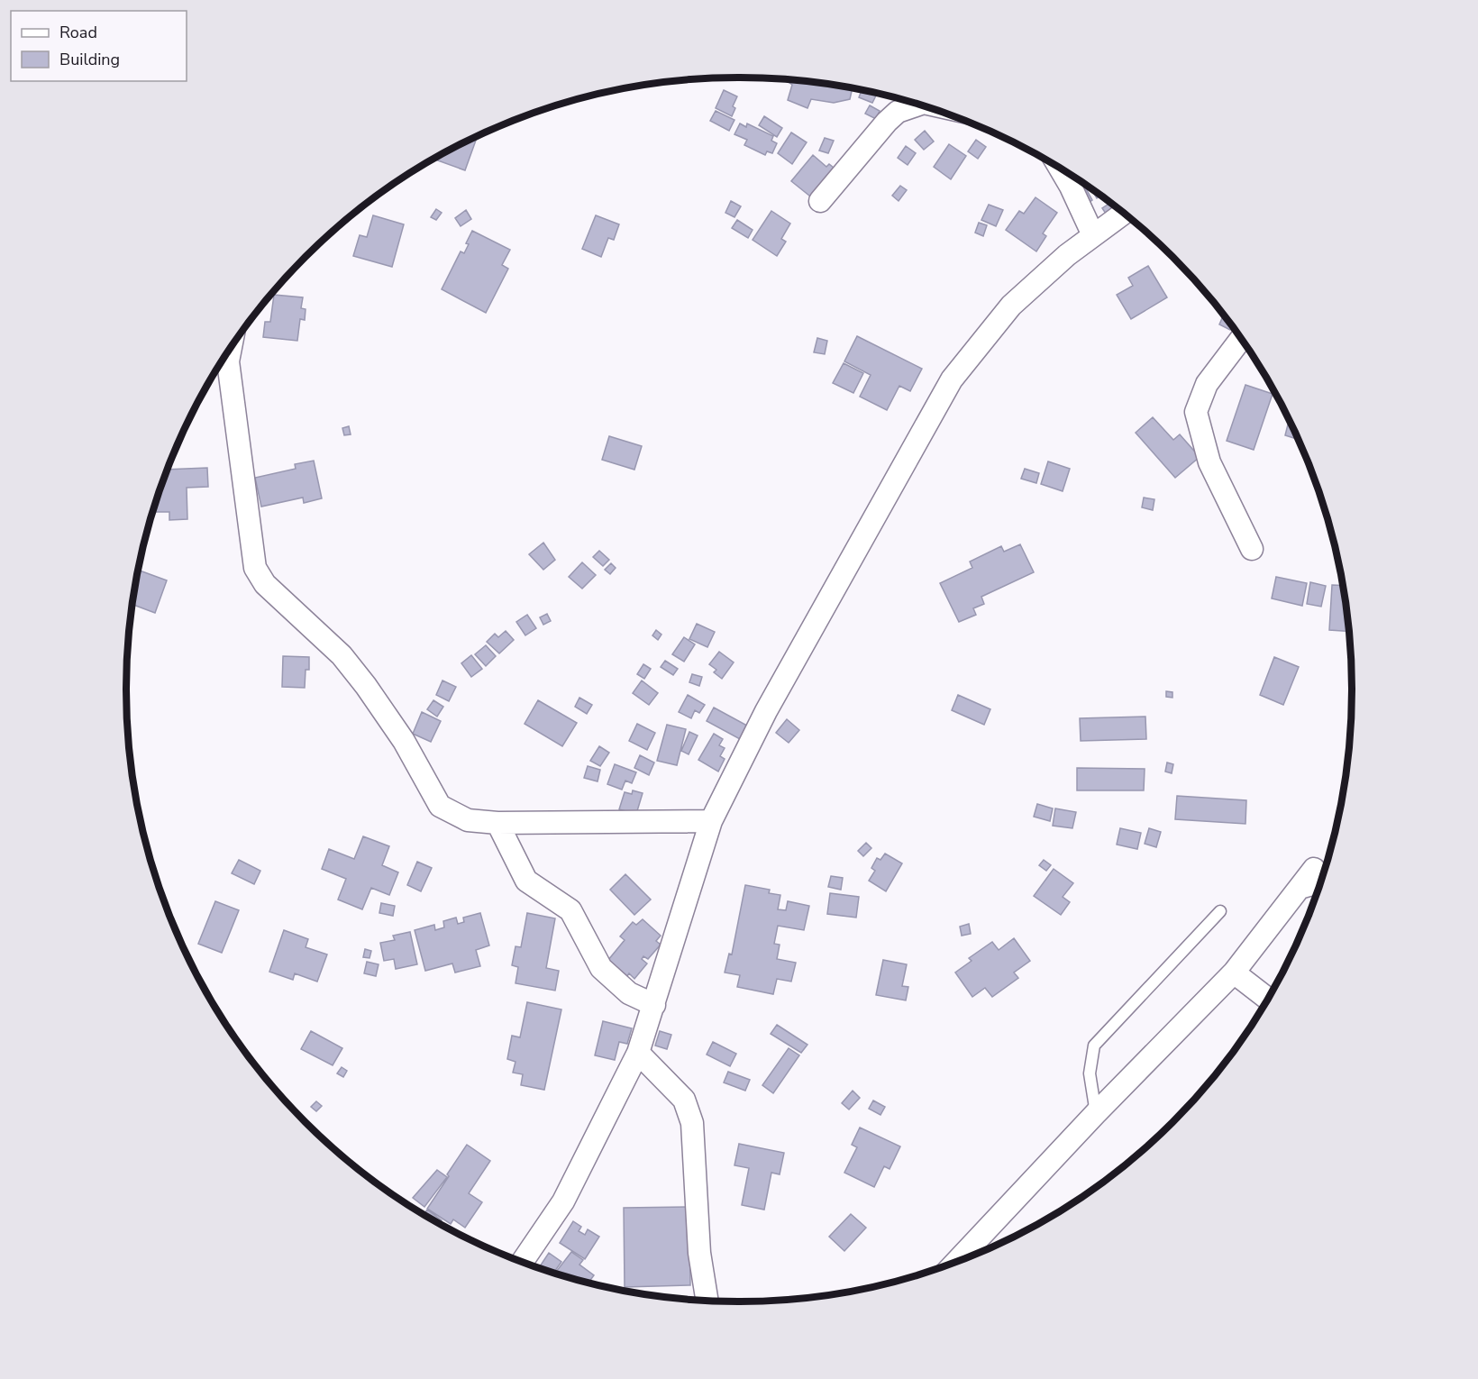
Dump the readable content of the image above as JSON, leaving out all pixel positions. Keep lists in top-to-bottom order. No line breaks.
{"legend":["Road","Building"]}
